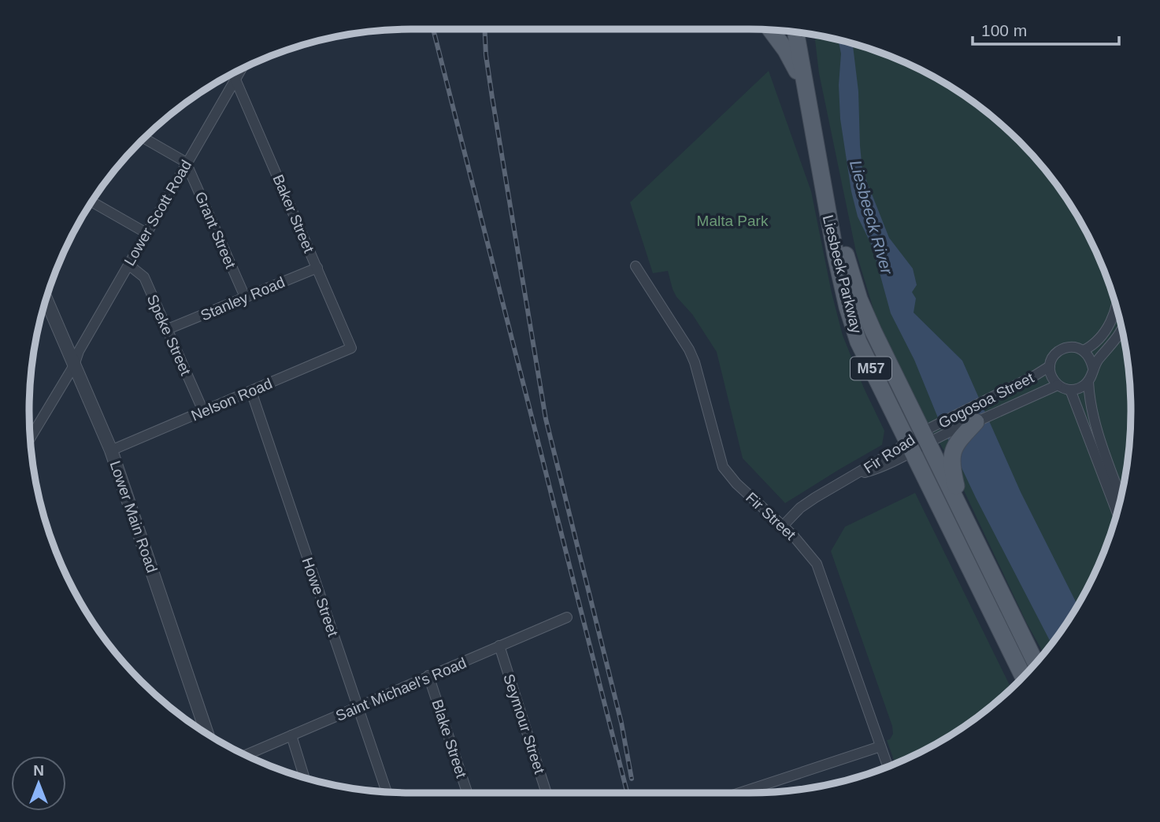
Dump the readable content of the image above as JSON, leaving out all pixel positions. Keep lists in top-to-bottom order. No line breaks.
{"streets":{"main road":["Liesbeek Parkway","M57"],"street":["Lower Scott Road","Baker Street","Grant Street","Stanley Road","Speke Street","Nelson Road","Gogosoa Street","Fir Road","Fir Street","Lower Main Road","Howe Street","Saint Michael's Road","Seymour Street","Blake Street"]},"crossings":[["Lower Scott Road","Baker Street"],["Lower Scott Road","Grant Street"],["Lower Scott Road","Speke Street"],["Lower Scott Road","Lower Main Road"],["Baker Street","Stanley Road"],["Baker Street","Nelson Road"],["Grant Street","Stanley Road"],["Liesbeek Parkway","Gogosoa Street"],["Liesbeek Parkway","Fir Road"],["Stanley Road","Speke Street"],["Speke Street","Nelson Road"],["Nelson Road","Lower Main Road"],["Nelson Road","Howe Street"],["Gogosoa Street","Fir Road"],["Fir Road","Fir Street"],["Howe Street","Saint Michael's Road"],["Saint Michael's Road","Seymour Street"],["Saint Michael's Road","Blake Street"]],"water":["Liesbeeck River"],"parks":["Malta Park"],"scale_bar":"100 m","north":"top"}
